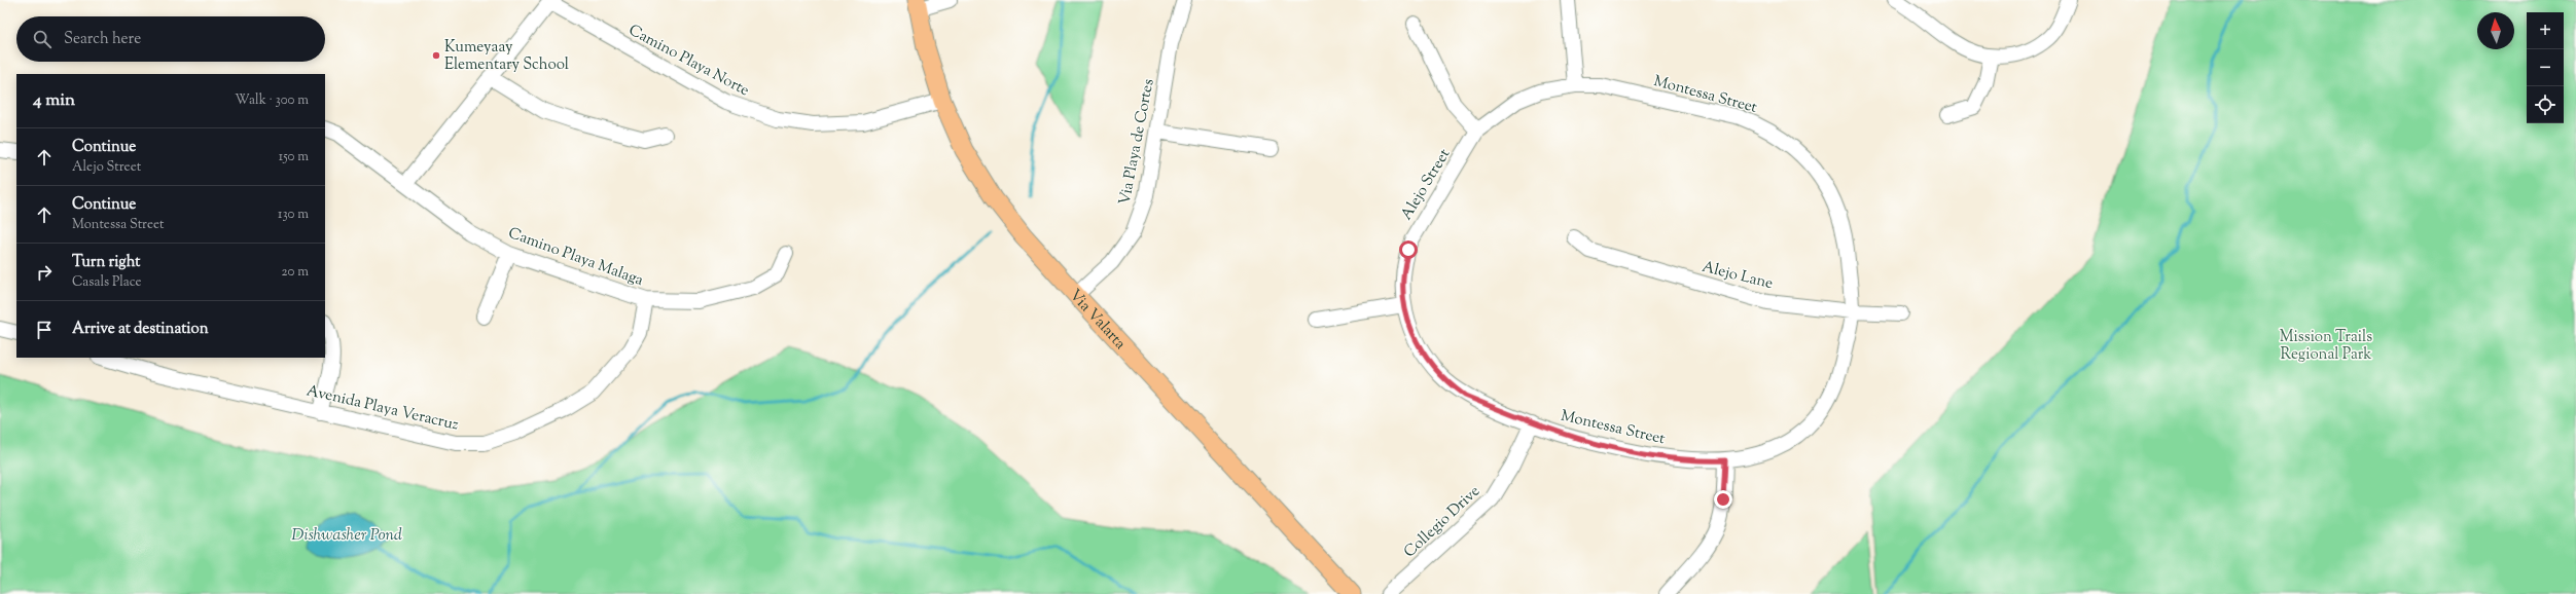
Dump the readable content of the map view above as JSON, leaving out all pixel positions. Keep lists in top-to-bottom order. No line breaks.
{"streets":{"main road":["Via Valarta"],"street":["Camino Playa Norte","Montessa Street","Via Playa de Cortes","Alejo Street","Camino Playa Malaga","Alejo Lane","Avenida Playa Veracruz","Collegio Drive"]},"crossings":[["Camino Playa Norte","Via Valarta"],["Montessa Street","Alejo Street"],["Montessa Street","Alejo Lane"],["Montessa Street","Collegio Drive"],["Via Playa de Cortes","Via Valarta"],["Alejo Street","Collegio Drive"],["Camino Playa Malaga","Avenida Playa Veracruz"]],"water":["Dishwasher Pond"],"parks":["Mission Trails Regional Park"],"places":["Kumeyaay Elementary School"],"north":"top","page":{"map_buttons":["+","−"],"search":"Search here","heading":["4 min","Walk · 300 m"],"list":[["Continue","Alejo Street","150 m"],["Continue","Montessa Street","130 m"],["Turn right","Casals Place","20 m"],"Arrive at destination"]}}
